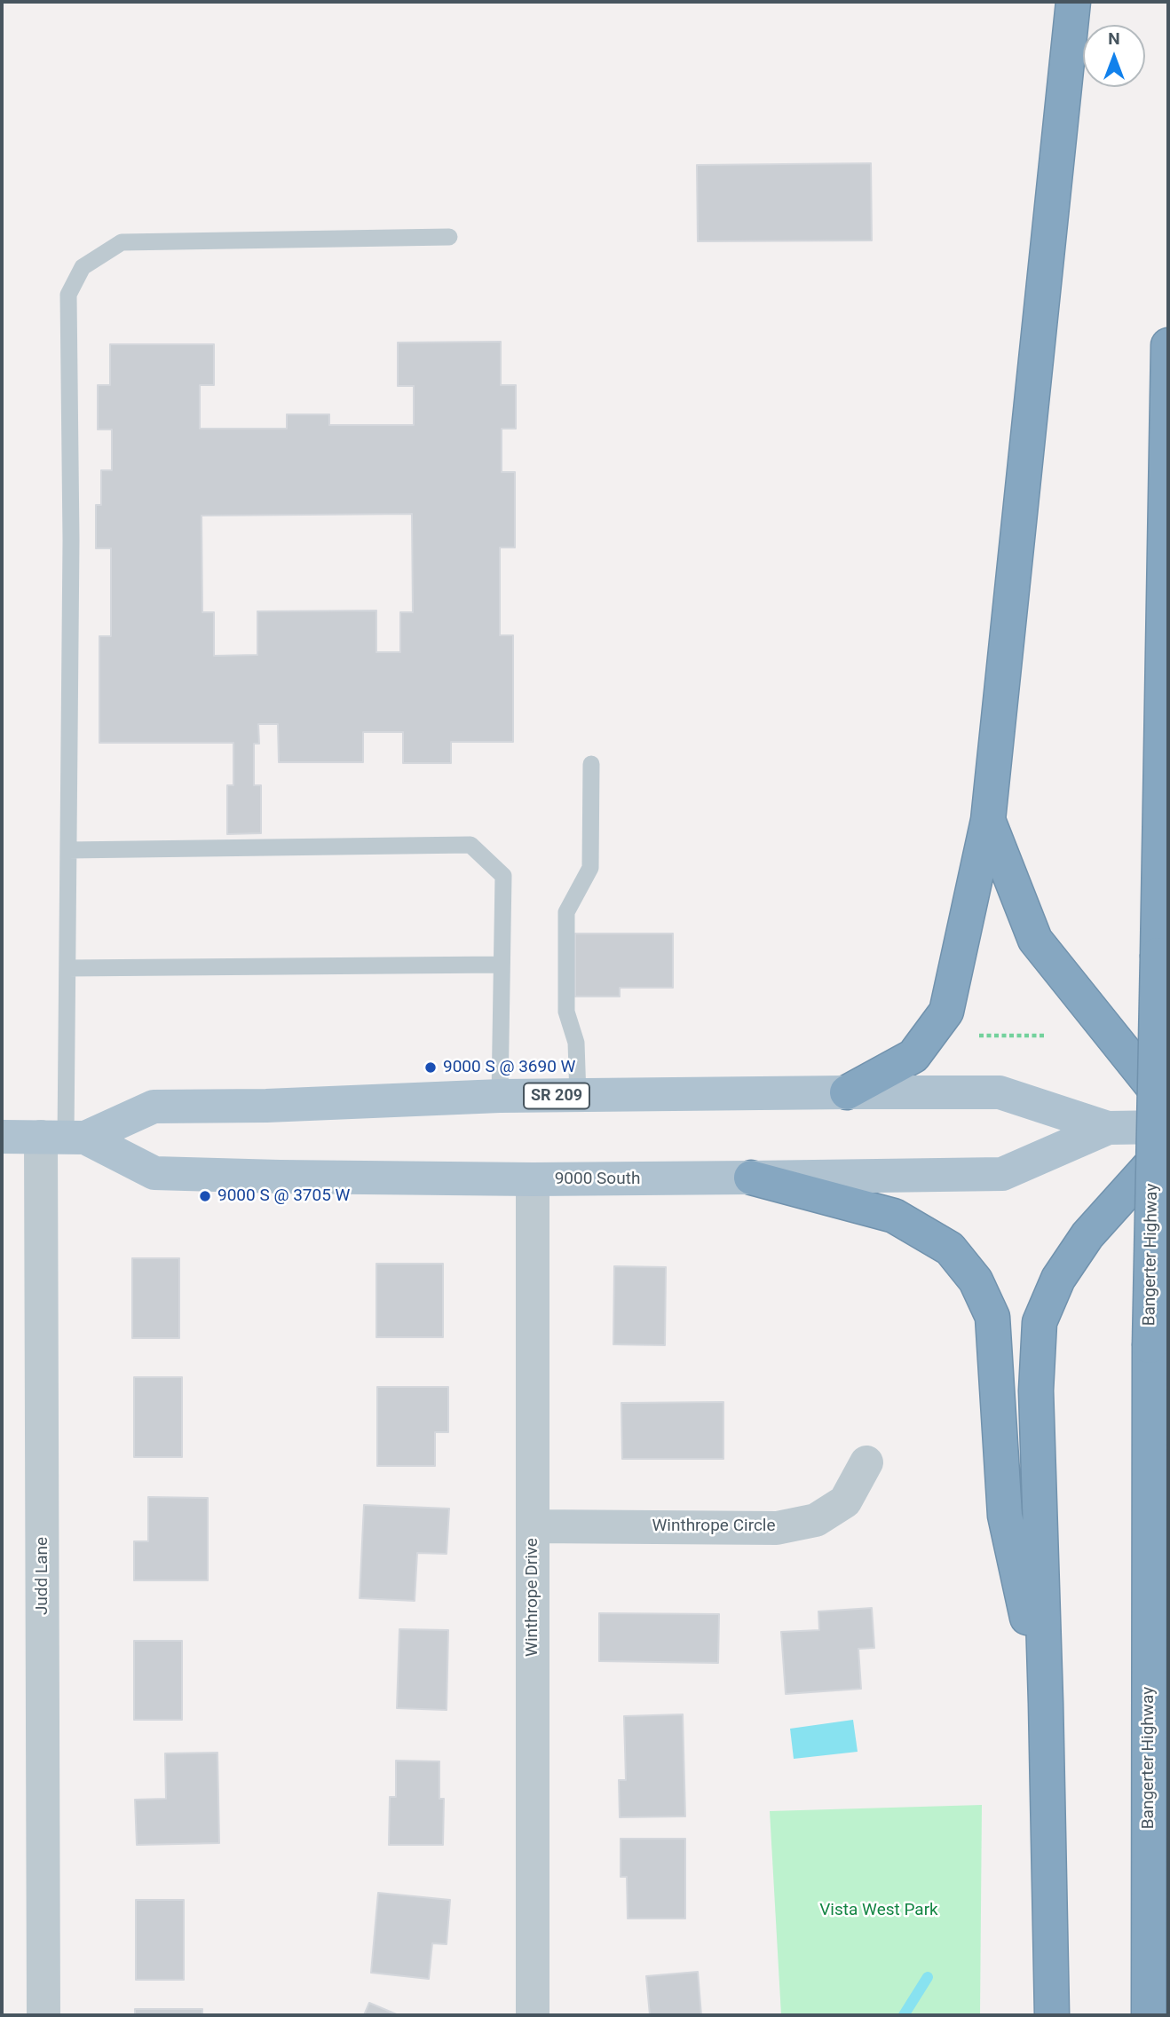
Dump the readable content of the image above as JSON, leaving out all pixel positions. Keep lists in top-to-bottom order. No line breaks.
{"streets":{"highway":["Bangerter Highway"],"main road":["SR 209","9000 South"],"street":["Winthrope Circle","Judd Lane","Winthrope Drive"]},"crossings":[["9000 South","Judd Lane"],["9000 South","Winthrope Drive"],["Winthrope Circle","Winthrope Drive"]],"parks":["Vista West Park"],"places":["9000 S @ 3690 W","9000 S @ 3705 W"],"north":"top"}
